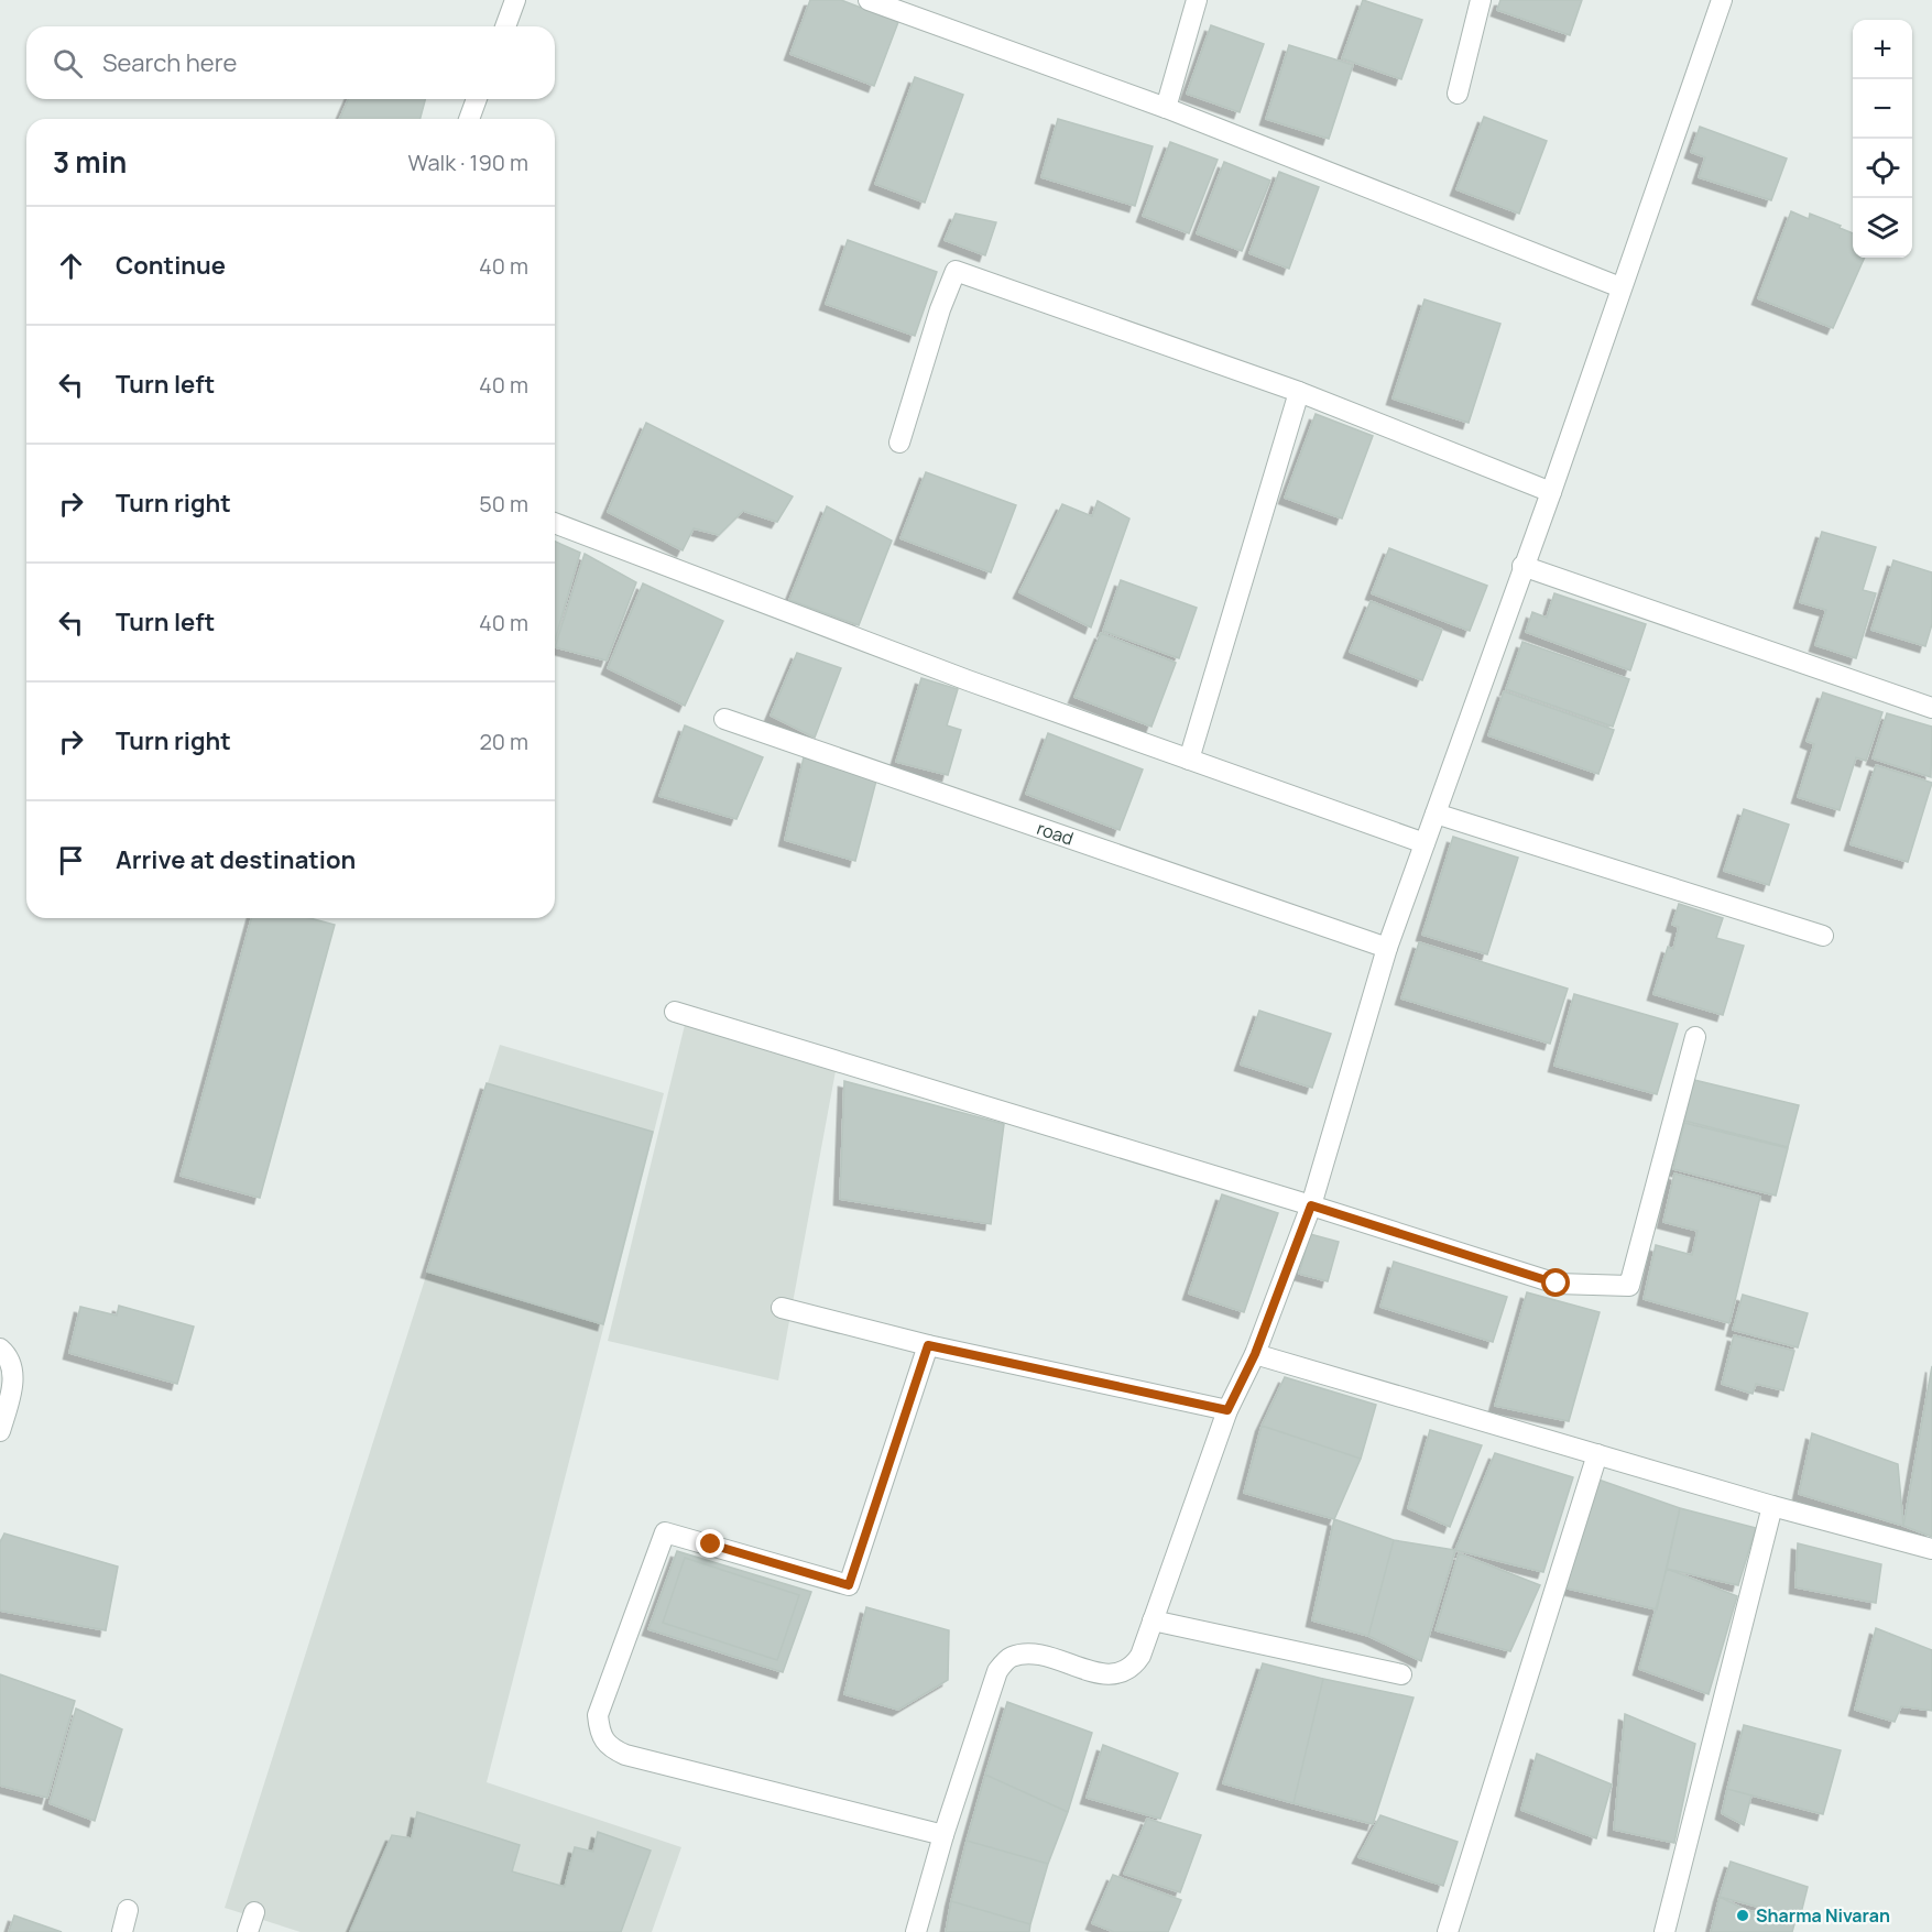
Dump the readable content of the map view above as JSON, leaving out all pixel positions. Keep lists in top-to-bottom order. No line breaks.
{"streets":{"street":["road"]},"places":["Sharma Nivaran"],"page":{"map_buttons":["+","−"],"search":"Search here","heading":["3 min","Walk · 190 m"],"list":[["Continue","40 m"],["Turn left","40 m"],["Turn right","50 m"],["Turn left","40 m"],["Turn right","20 m"],"Arrive at destination"]}}
